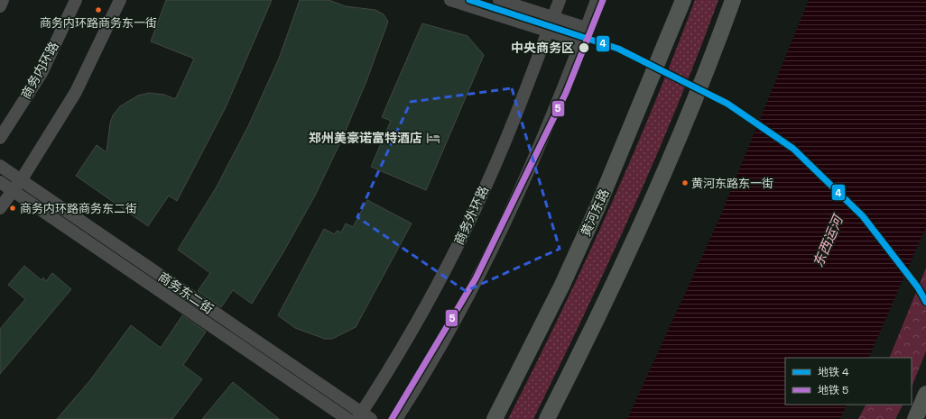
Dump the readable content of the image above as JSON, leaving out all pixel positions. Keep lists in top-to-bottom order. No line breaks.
{"streets":{"main road":["黄河东路"],"street":["商务内环路","商务外环路","商务东二街"]},"crossings":[["商务外环路","商务东二街"]],"water":["东西运河"],"places":{"other":["商务内环路商务东一街","中央商务区","黄河东路东一街","商务内环路商务东二街"],"hotel":["郑州美豪诺富特酒店"]},"lines":["metro line 4","metro line 5"],"legend":["地铁 4","地铁 5"]}
